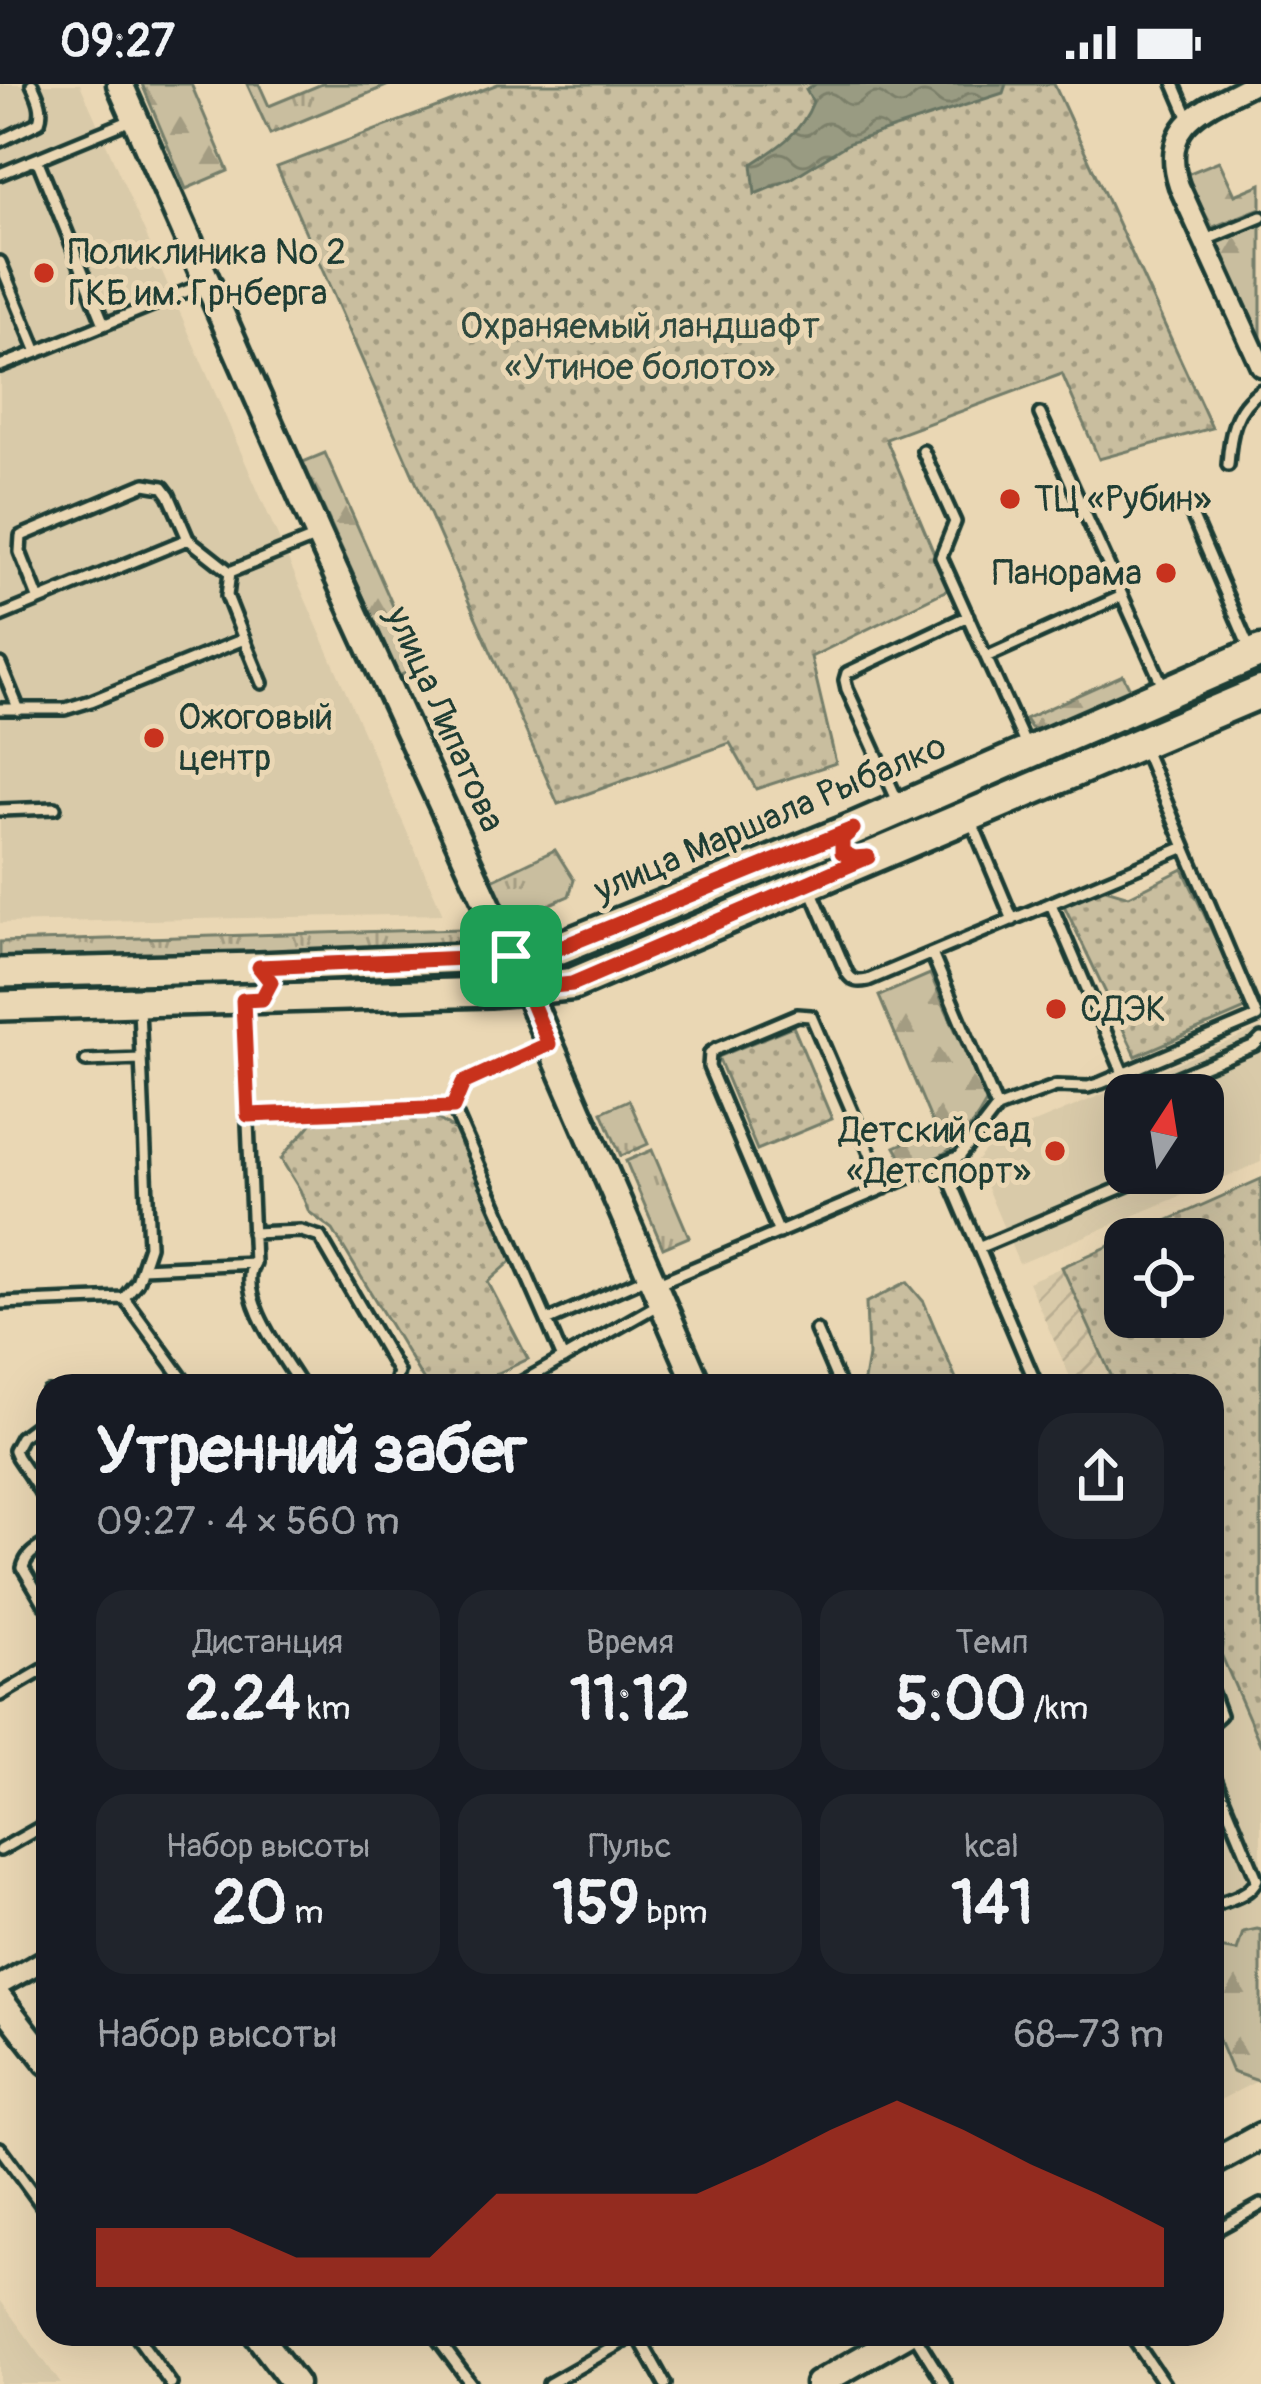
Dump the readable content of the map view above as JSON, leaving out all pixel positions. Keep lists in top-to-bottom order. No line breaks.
{"streets":{"main road":["улица Липатова","улица Маршала Рыбалко"]},"crossings":[["улица Липатова","улица Маршала Рыбалко"]],"parks":["Охраняемый ландшафт «Утиное болото»"],"places":["Поликлиника № 2 ГКБ им. Грнберга","ТЦ «Рубин»","Панорама","Ожоговый центр","СДЭК","Детский сад «Детспорт»"],"north":"top","page":{"status":"09:27","heading":["Утренний забег","09:27 · 4 × 560 m"],"stats":[["Дистанция","2.24 km"],["Время","11:12"],["Темп","5:00 /km"],["Набор высоты","20 m"],["Пульс","159 bpm"],["kcal","141"]],"chart":["Набор высоты","68–73 m"]}}
